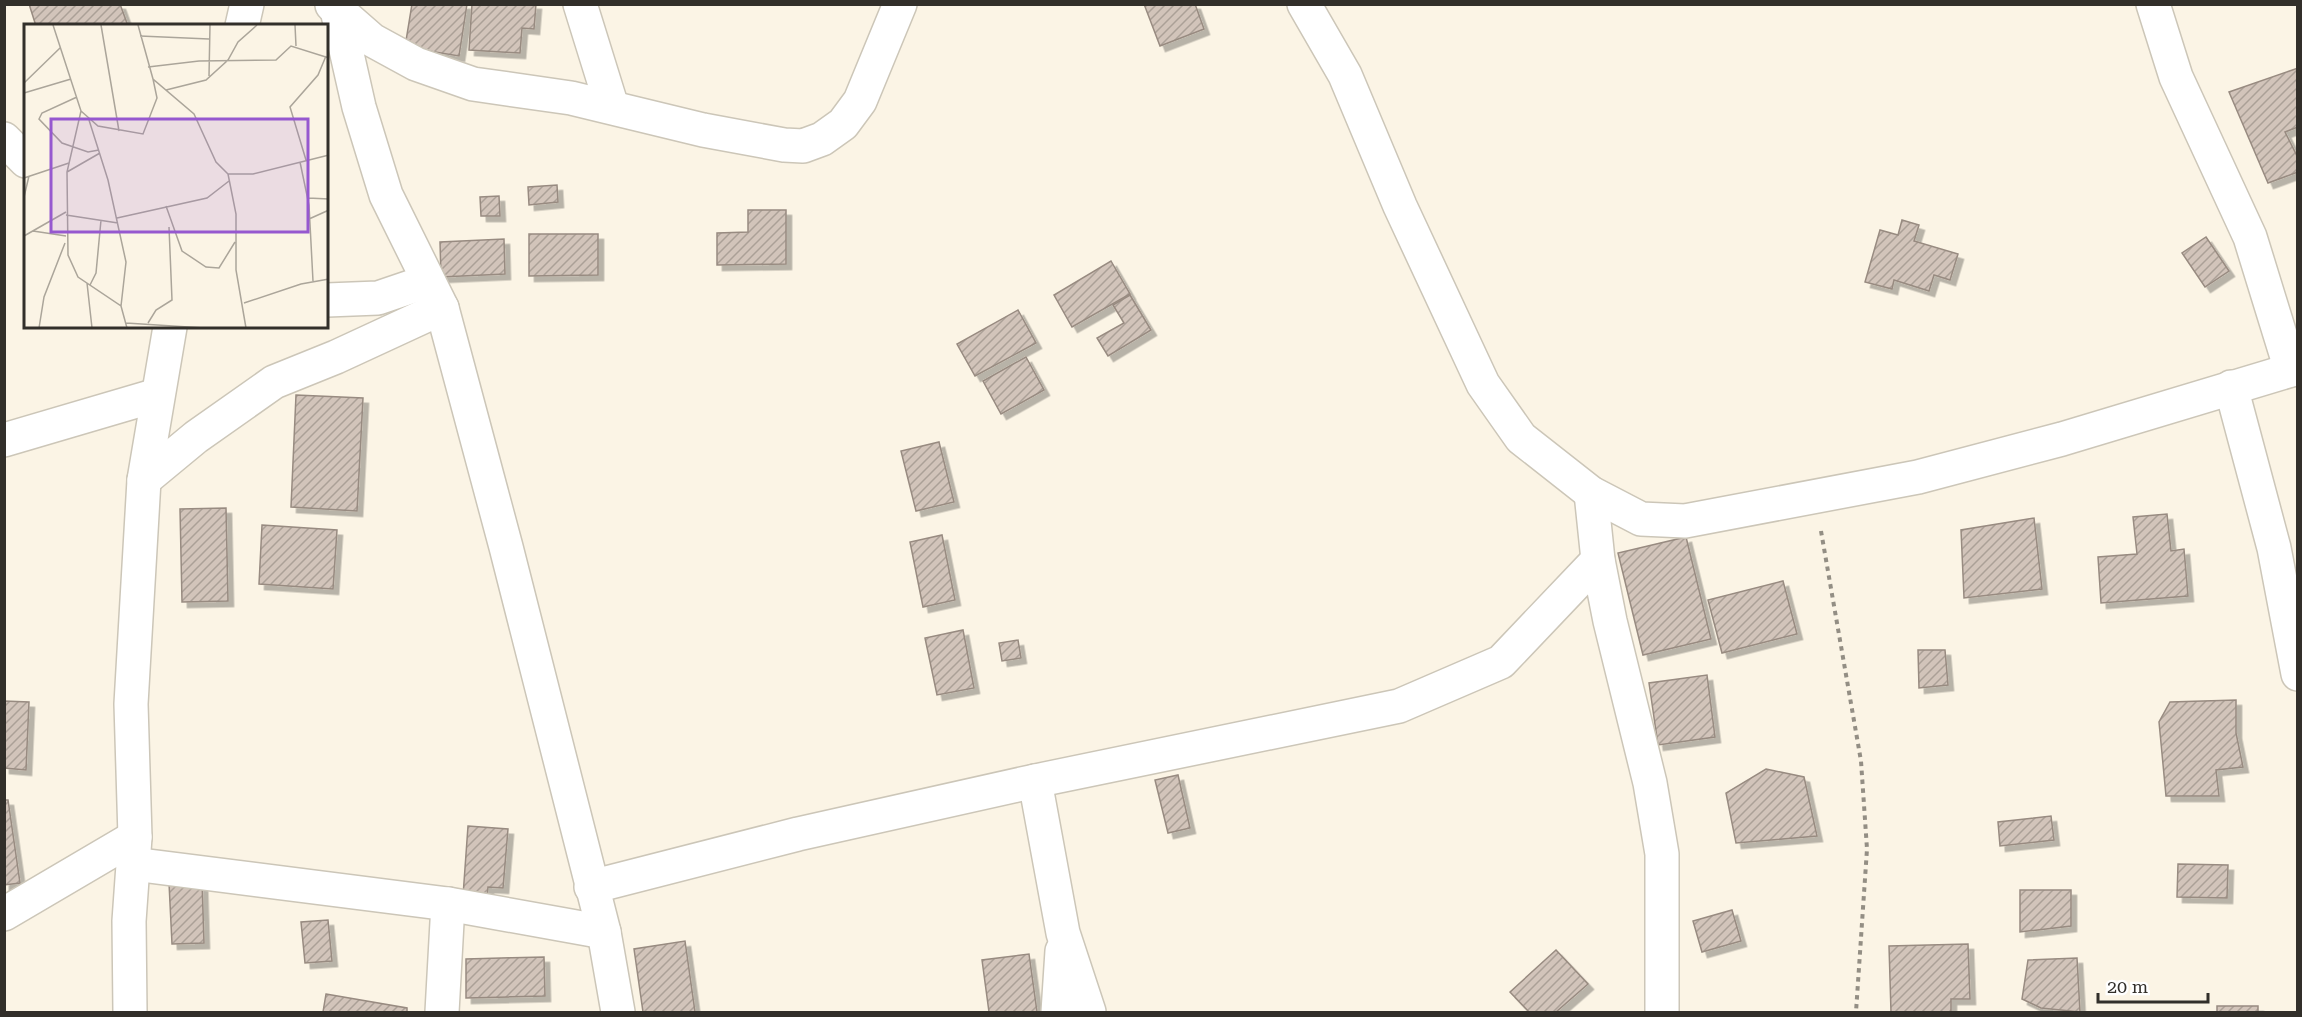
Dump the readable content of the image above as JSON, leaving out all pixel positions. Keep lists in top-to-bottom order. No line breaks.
{"scale_bar":"20 m"}
